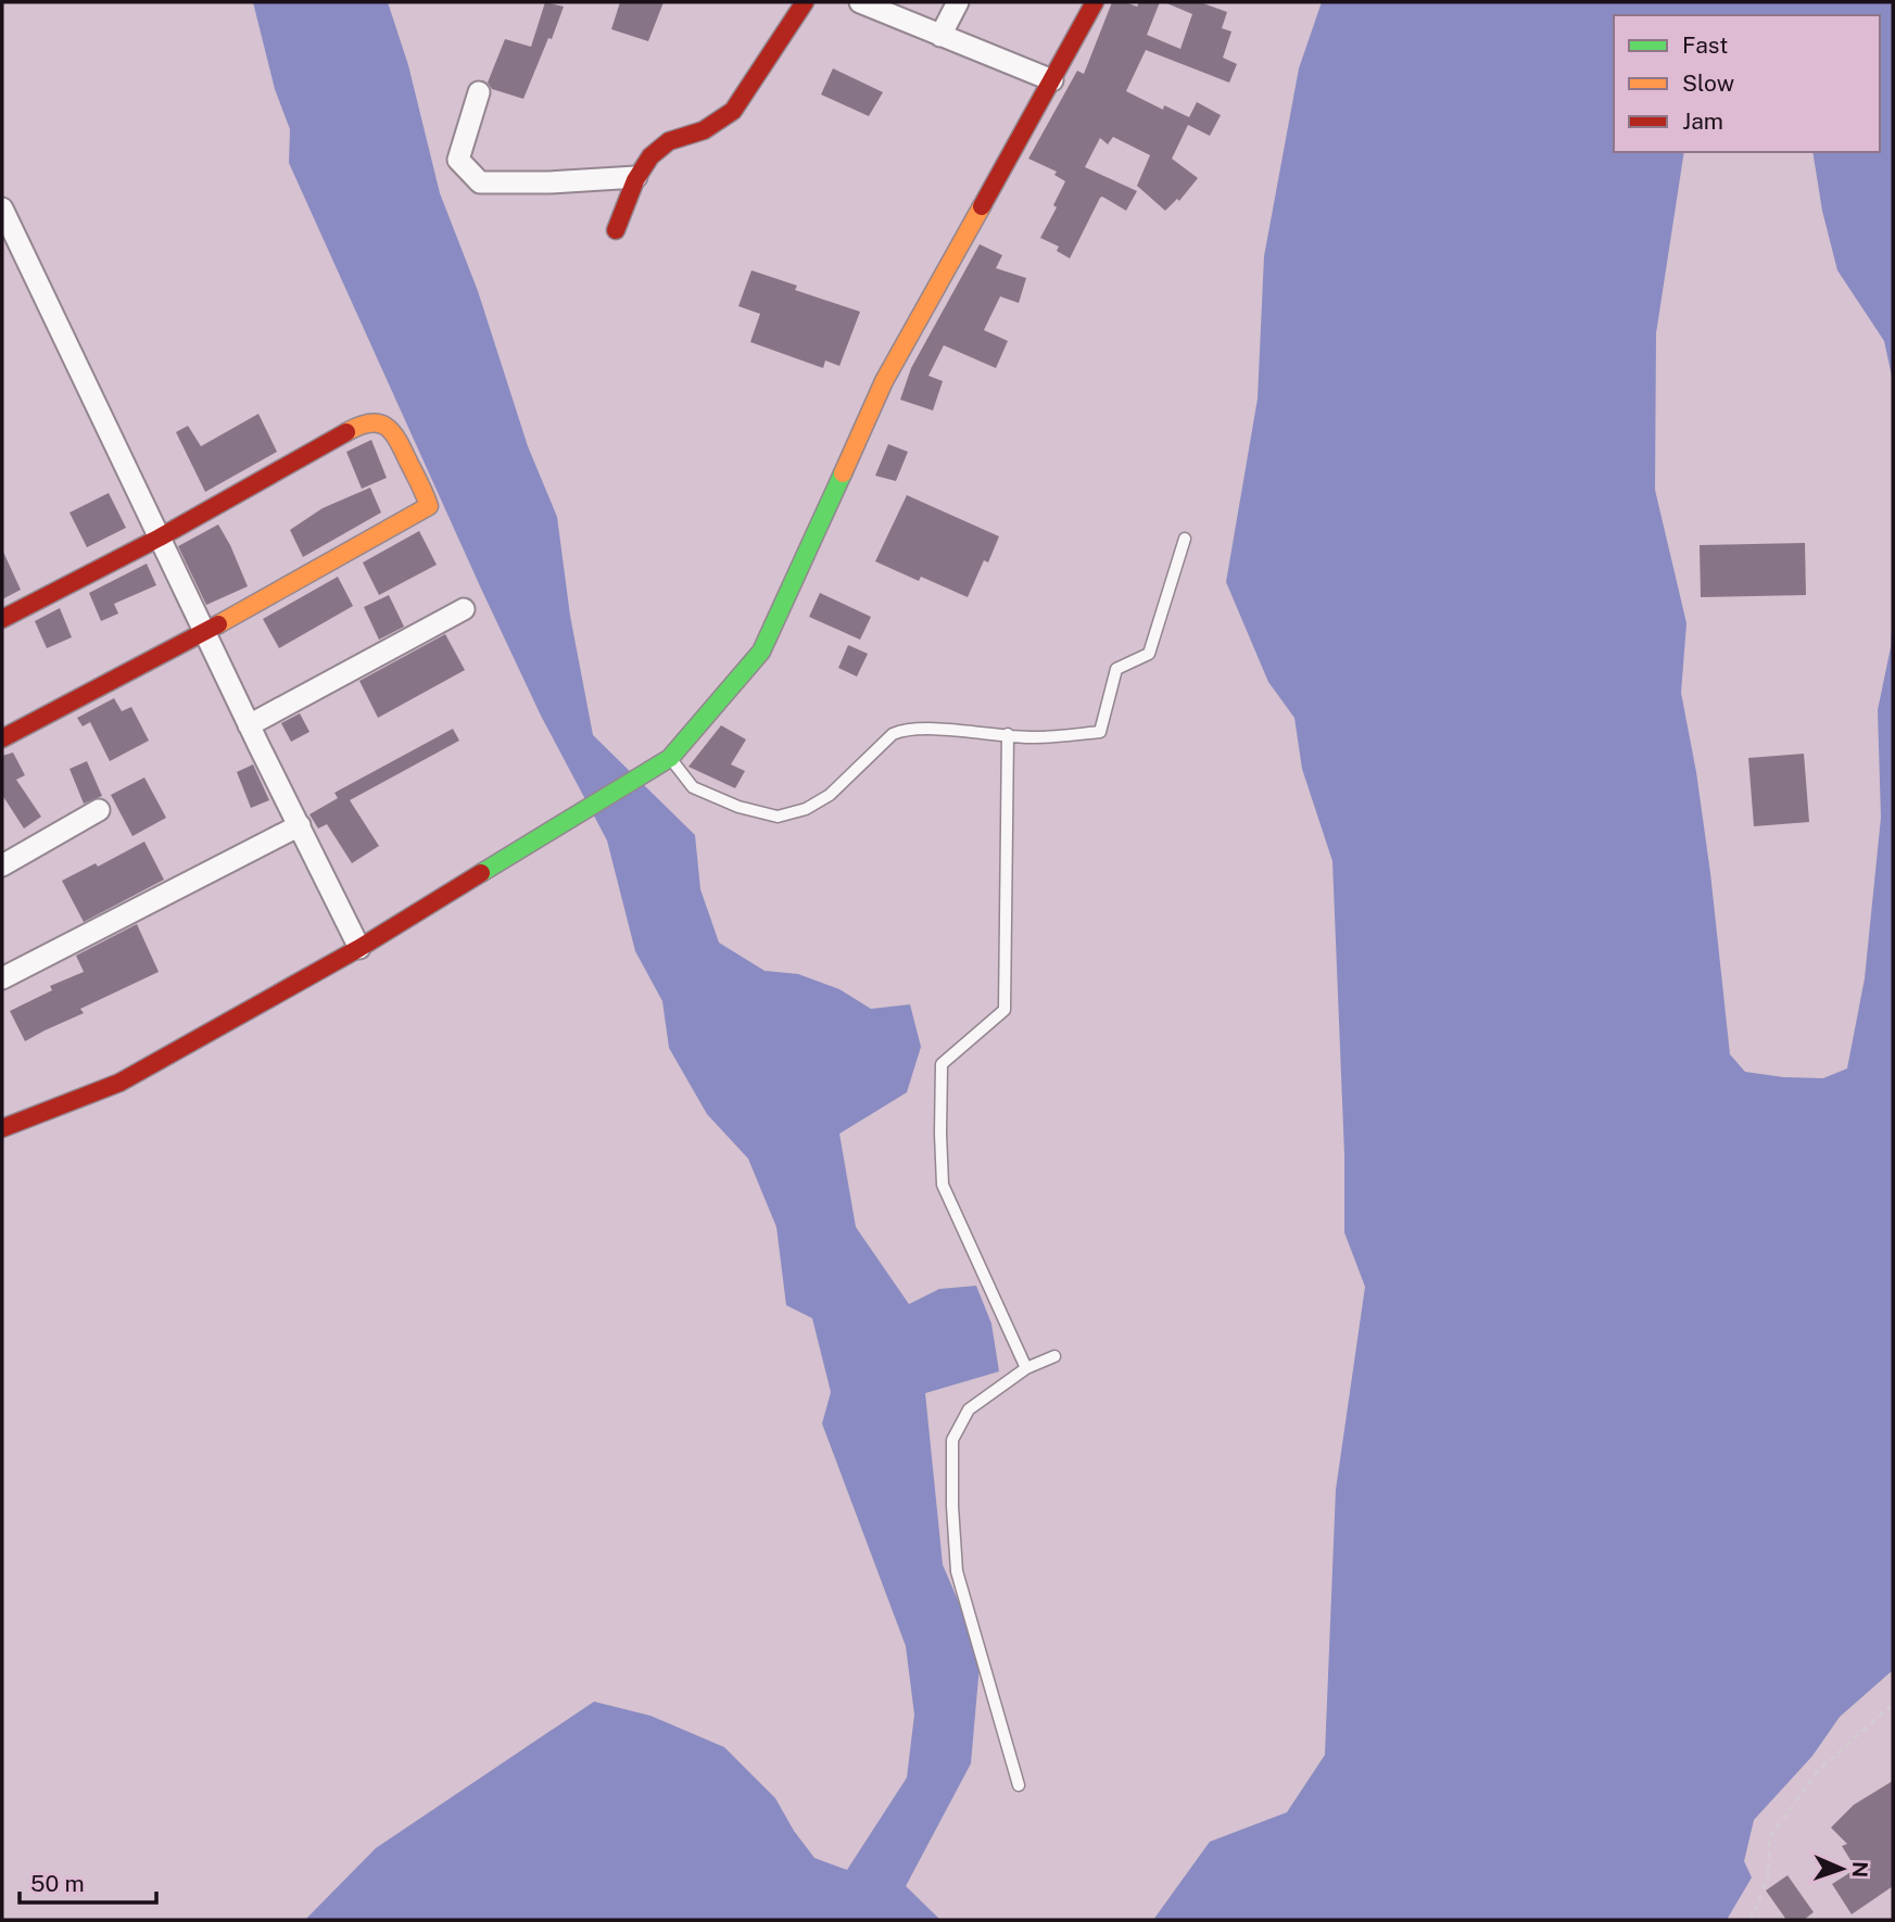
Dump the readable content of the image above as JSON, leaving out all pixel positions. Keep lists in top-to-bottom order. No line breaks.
{"legend":["Fast","Slow","Jam"],"scale_bar":"50 m","north":"right"}
